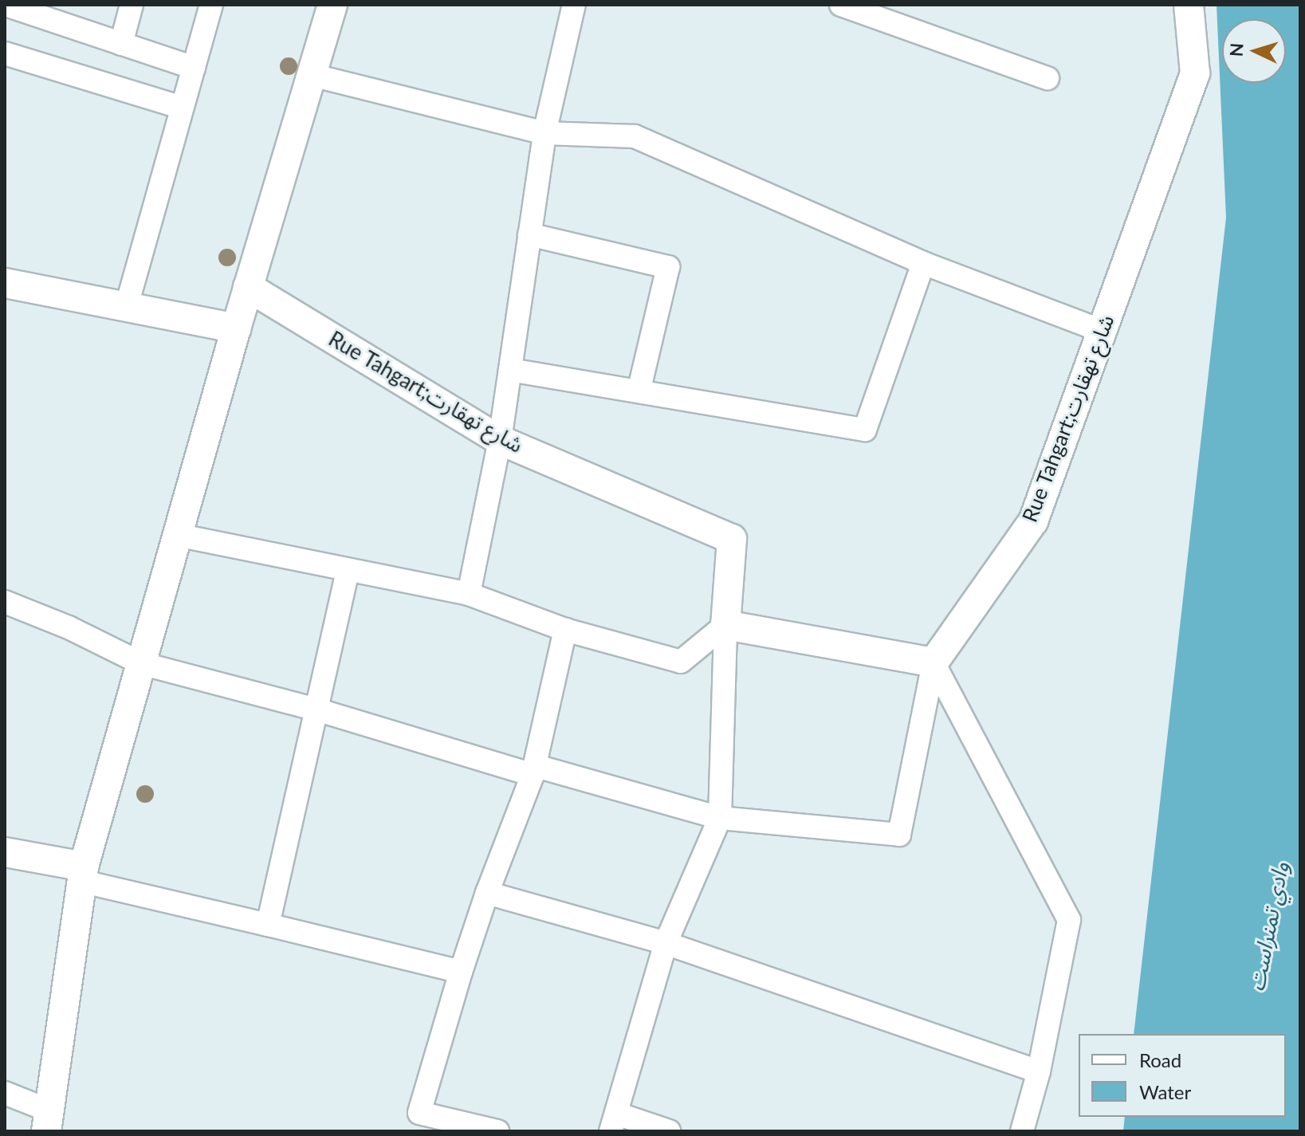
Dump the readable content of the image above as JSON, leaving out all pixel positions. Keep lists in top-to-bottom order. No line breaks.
{"streets":{"street":["Rue Tahgart;شارع تهقارت"]},"water":["وادي تمنراست"],"legend":["Road","Water"],"north":"left"}
